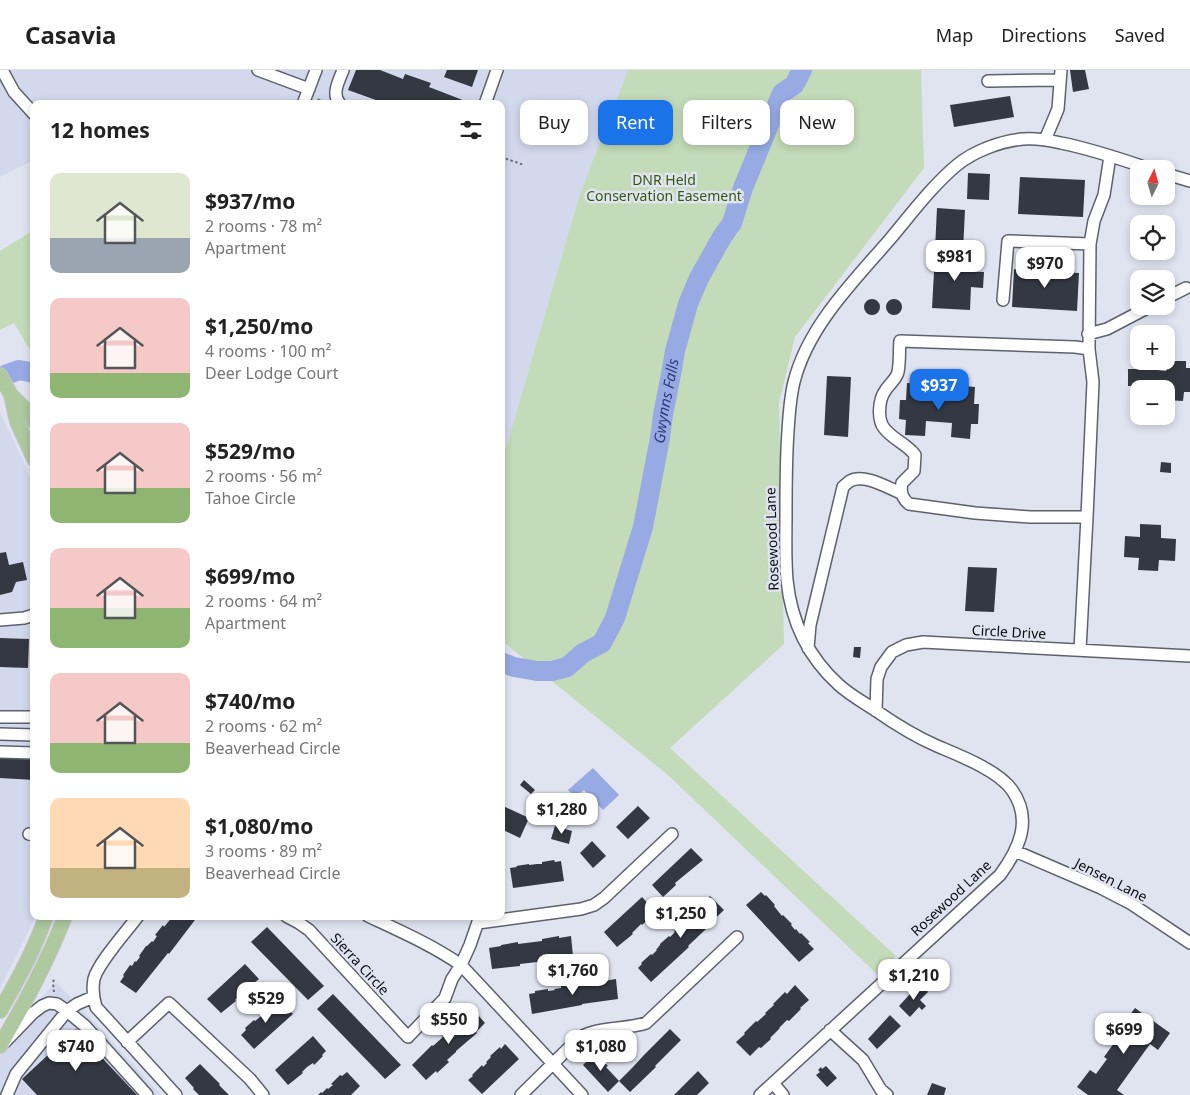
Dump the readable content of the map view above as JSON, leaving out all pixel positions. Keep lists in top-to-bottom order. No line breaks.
{"streets":{"street":["Rosewood Lane","Circle Drive","Jensen Lane","Sierra Circle"]},"crossings":[["Rosewood Lane","Circle Drive"],["Rosewood Lane","Jensen Lane"]],"water":["Gwynns Falls"],"parks":["DNR Held Conservation Easement"],"north":"top","page":{"header":"Casavia","nav":["Map","Directions","Saved"],"chip":["Buy","Rent","Filters","New"],"heading":"12 homes","map_buttons":["+","−"],"list":[{"name":"$937/mo","note":"2 rooms · 78 m² · Apartment"},{"name":"$1,250/mo","note":"4 rooms · 100 m² · Deer Lodge Court"},{"name":"$529/mo","note":"2 rooms · 56 m² · Tahoe Circle"},{"name":"$699/mo","note":"2 rooms · 64 m² · Apartment"},{"name":"$740/mo","note":"2 rooms · 62 m² · Beaverhead Circle"},{"name":"$1,080/mo","note":"3 rooms · 89 m² · Beaverhead Circle"}],"price":["$981","$970","$937","$1,280","$1,250","$1,760","$1,210","$529","$550","$699","$740","$1,080"]}}
